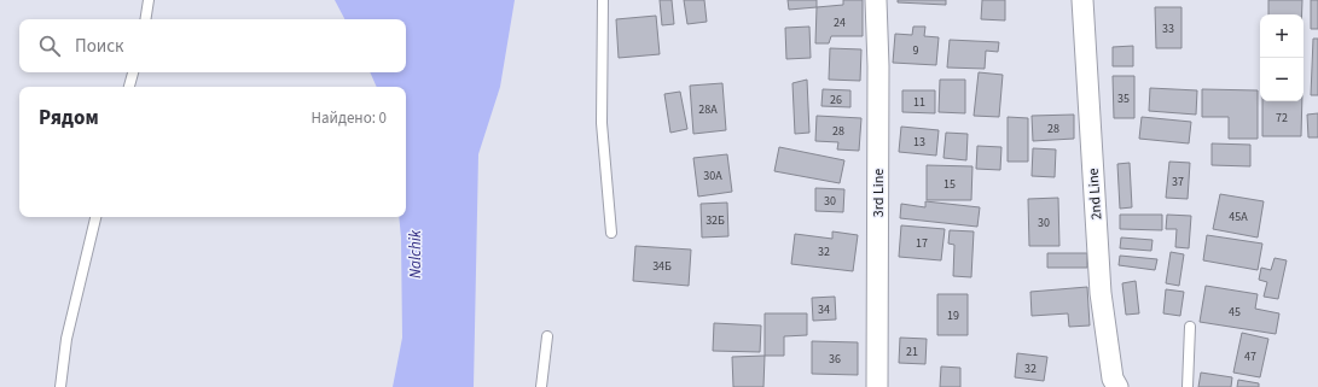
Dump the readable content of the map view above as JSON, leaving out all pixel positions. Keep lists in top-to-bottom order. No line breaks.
{"streets":{"street":["3rd Line","2nd Line"]},"water":["Nalchik"],"house_numbers":["24","33","9","35","26","11","28А","72","28","28","13","30А","37","15","30","45А","32Б","30","17","32","34Б","34","45","19","21","47","36","32"],"page":{"map_buttons":["+","−"],"search":"Поиск","heading":["Рядом","Найдено: 0"]}}
